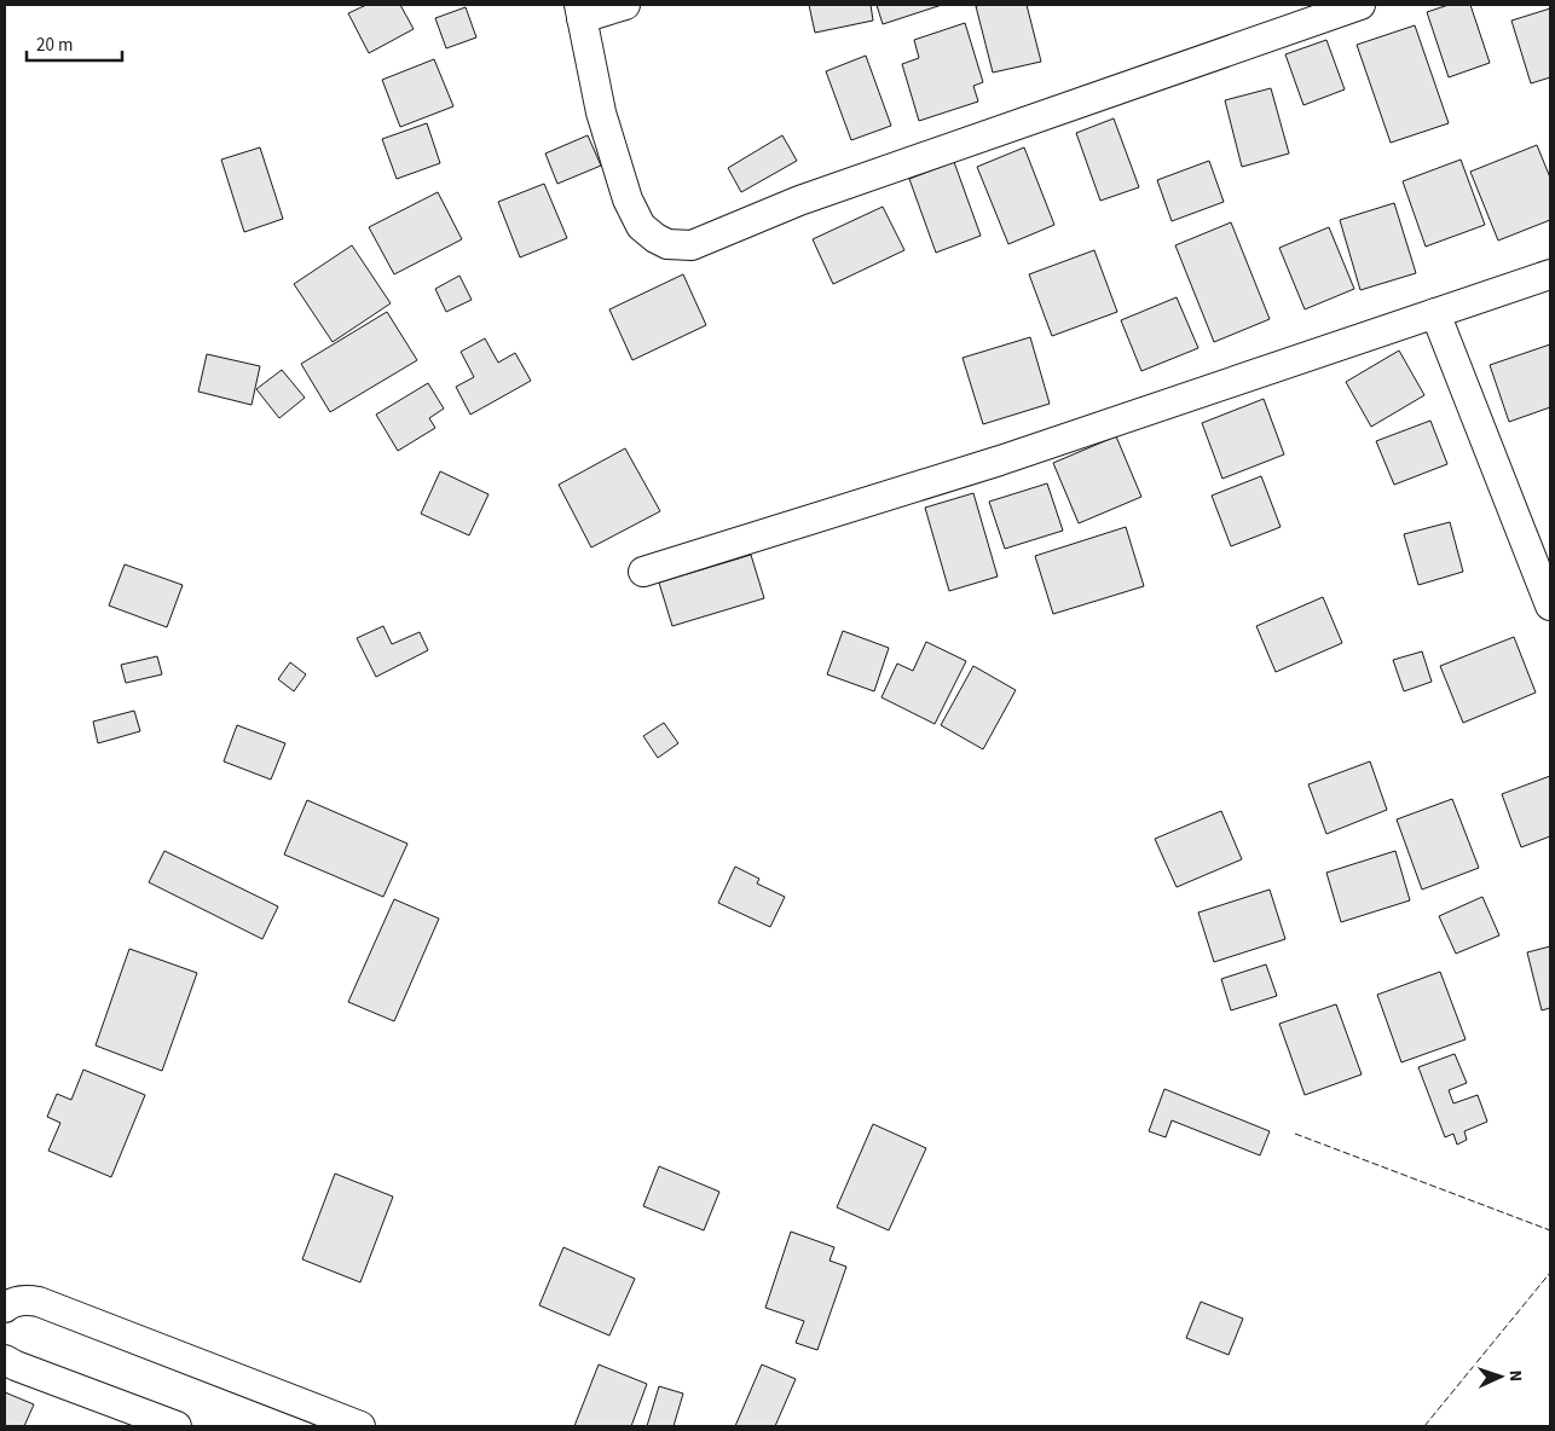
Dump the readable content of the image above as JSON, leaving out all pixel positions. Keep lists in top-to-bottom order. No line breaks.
{"scale_bar":"20 m","north":"right"}
